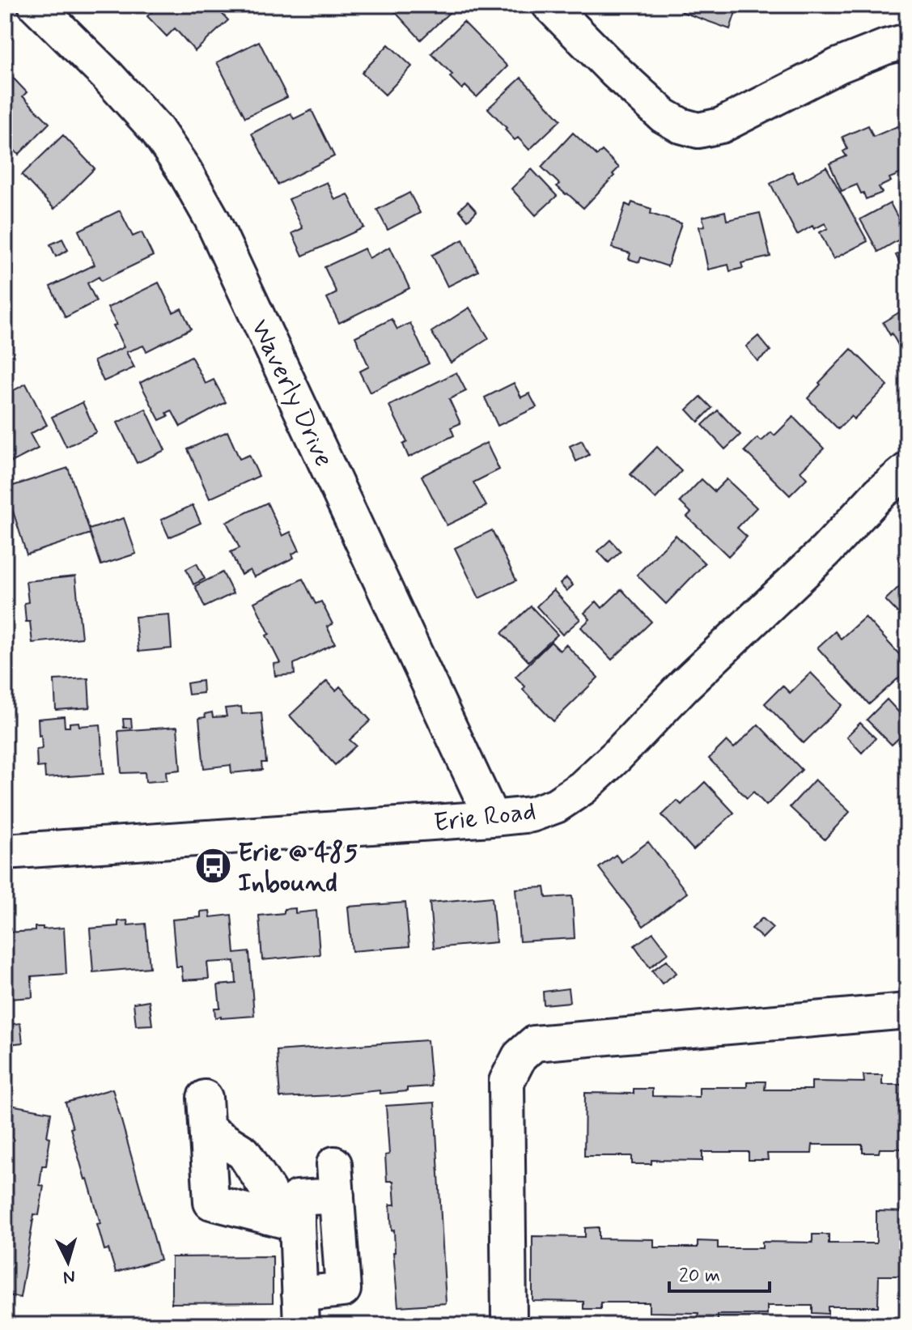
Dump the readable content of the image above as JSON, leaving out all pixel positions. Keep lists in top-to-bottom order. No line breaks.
{"streets":{"street":["Waverly Drive","Erie Road"]},"crossings":[["Waverly Drive","Erie Road"]],"places":{"bus stop":["Erie @ 485 Inbound"]},"scale_bar":"20 m","north":"bottom"}
